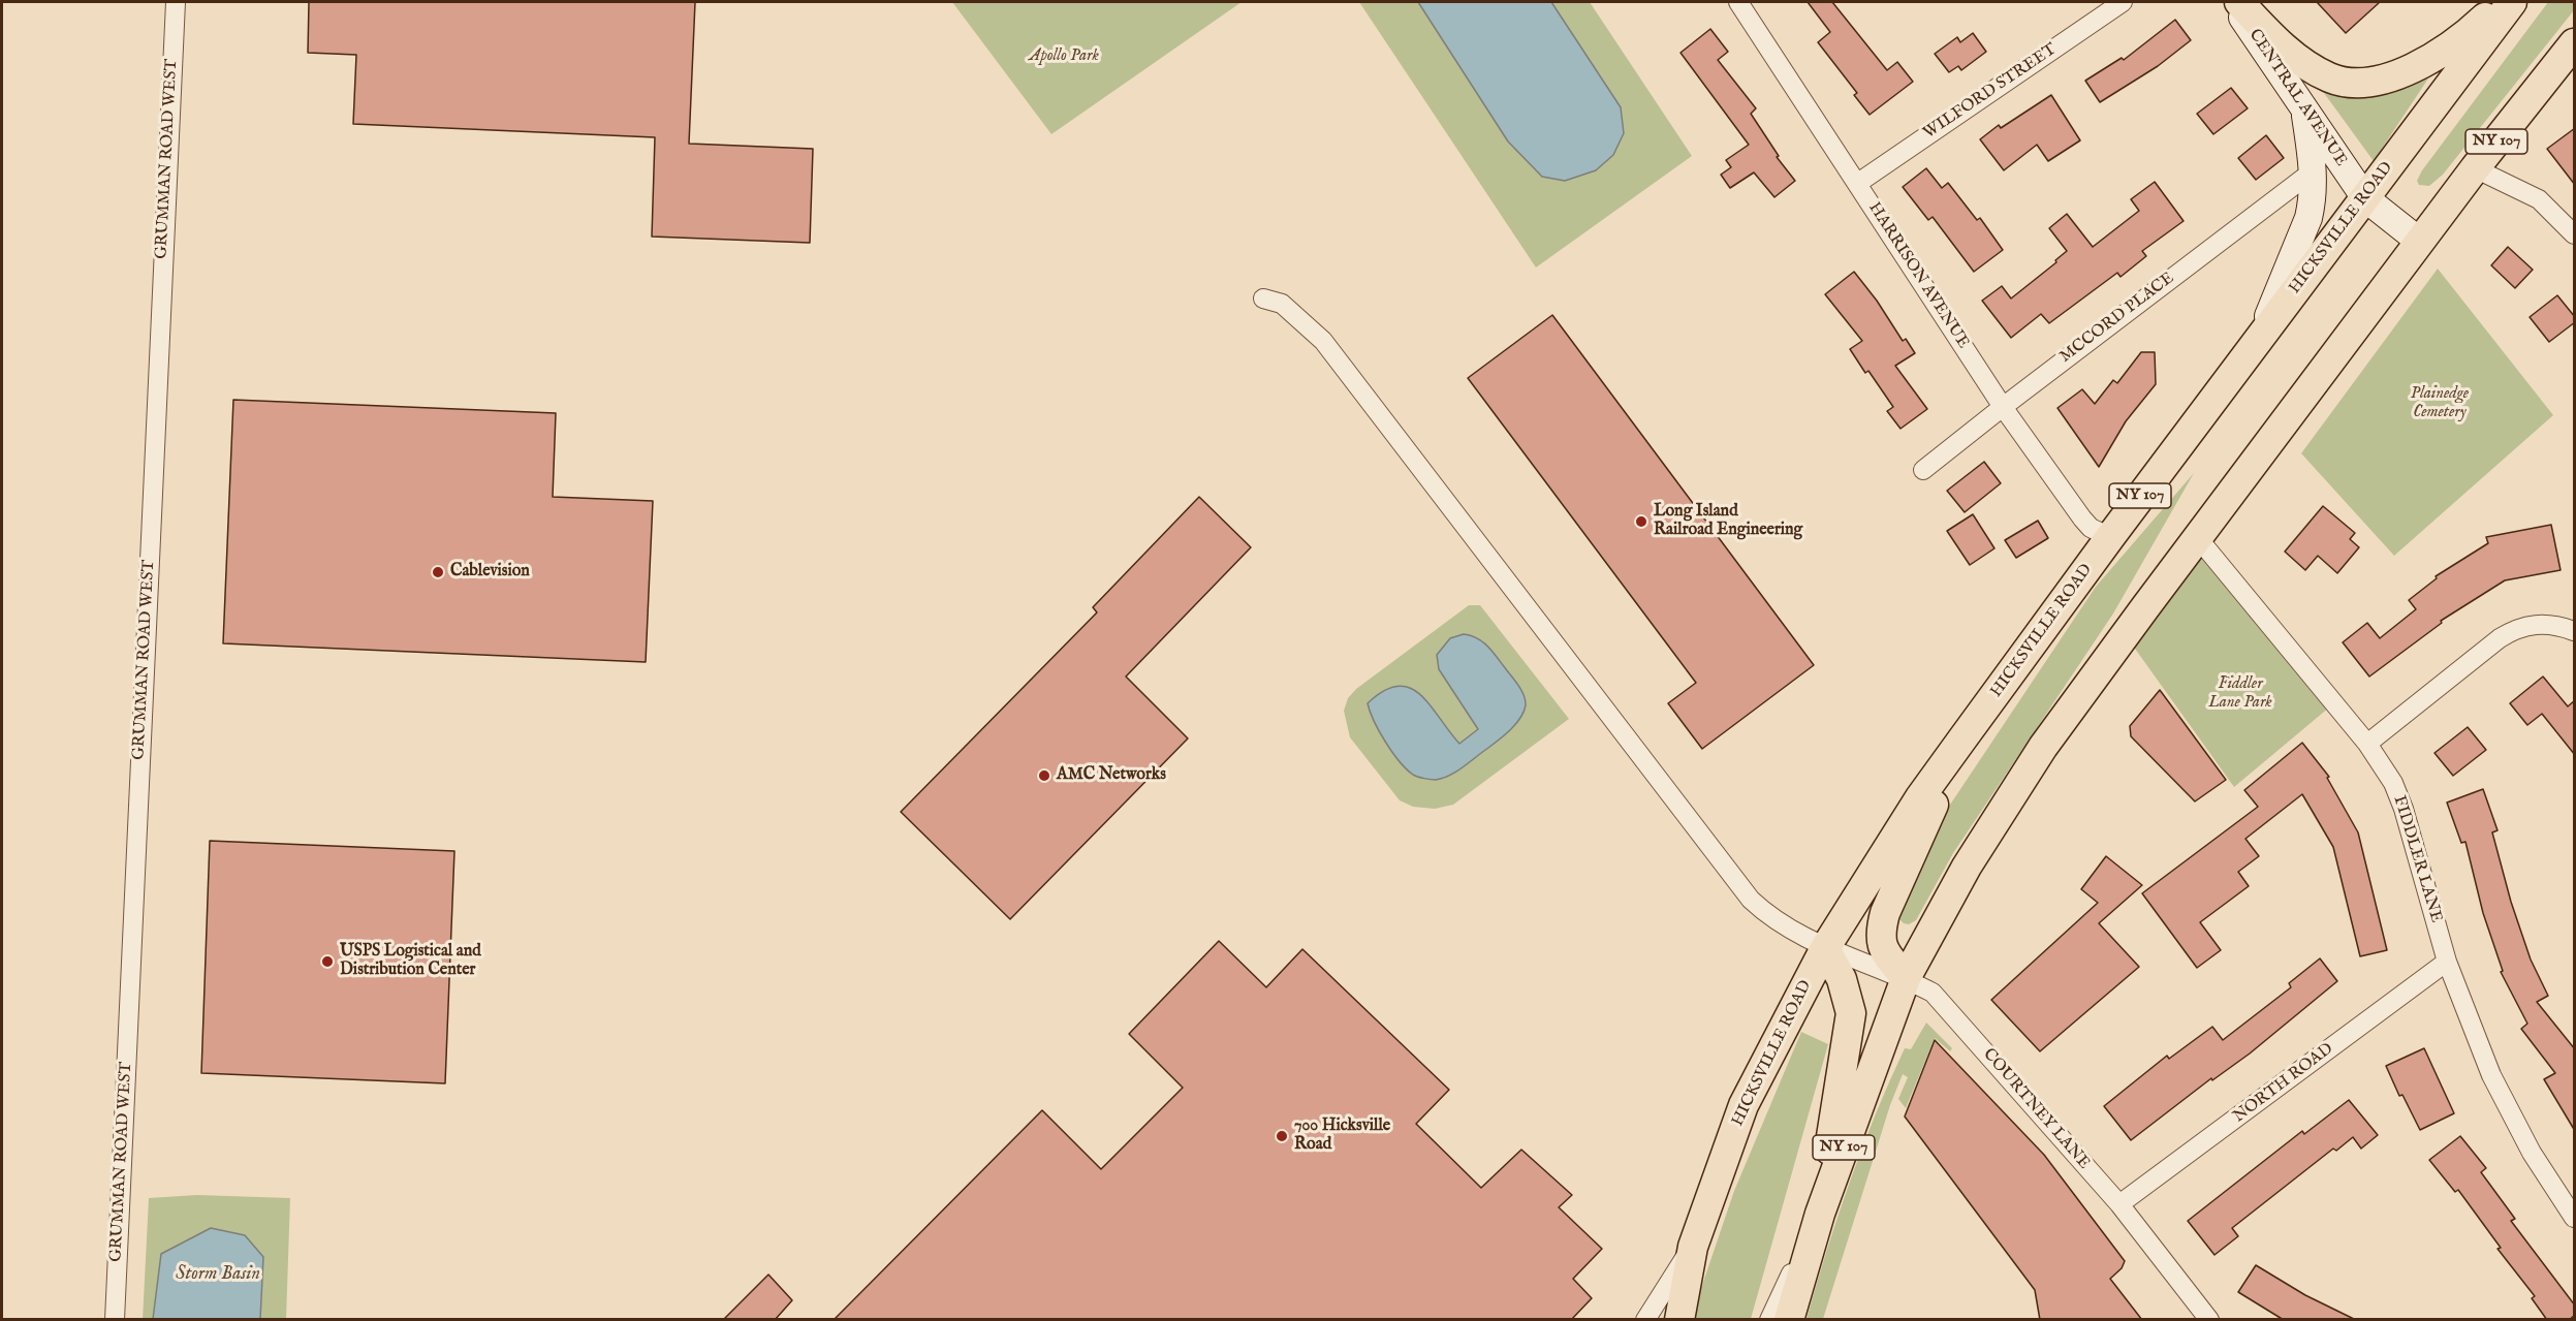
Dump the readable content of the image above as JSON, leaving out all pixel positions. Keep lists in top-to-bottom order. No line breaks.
{"streets":{"main road":["CENTRAL AVENUE","NY 107","HICKSVILLE ROAD"],"street":["WILFORD STREET","GRUMMAN ROAD WEST","HARRISON AVENUE","MCCORD PLACE","FIDDLER LANE","NORTH ROAD","COURTNEY LANE"]},"crossings":[["WILFORD STREET","HARRISON AVENUE"],["CENTRAL AVENUE","NY 107"],["CENTRAL AVENUE","HICKSVILLE ROAD"],["NY 107","FIDDLER LANE"],["NY 107","COURTNEY LANE"],["HICKSVILLE ROAD","HARRISON AVENUE"],["HICKSVILLE ROAD","COURTNEY LANE"],["HARRISON AVENUE","MCCORD PLACE"],["FIDDLER LANE","NORTH ROAD"],["NORTH ROAD","COURTNEY LANE"]],"water":["Storm Basin"],"parks":["Apollo Park","Plainedge Cemetery","Fiddler Lane Park"],"places":["Long Island Railroad Engineering","Cablevision","AMC Networks","USPS Logistical and Distribution Center","700 Hicksville Road"]}
